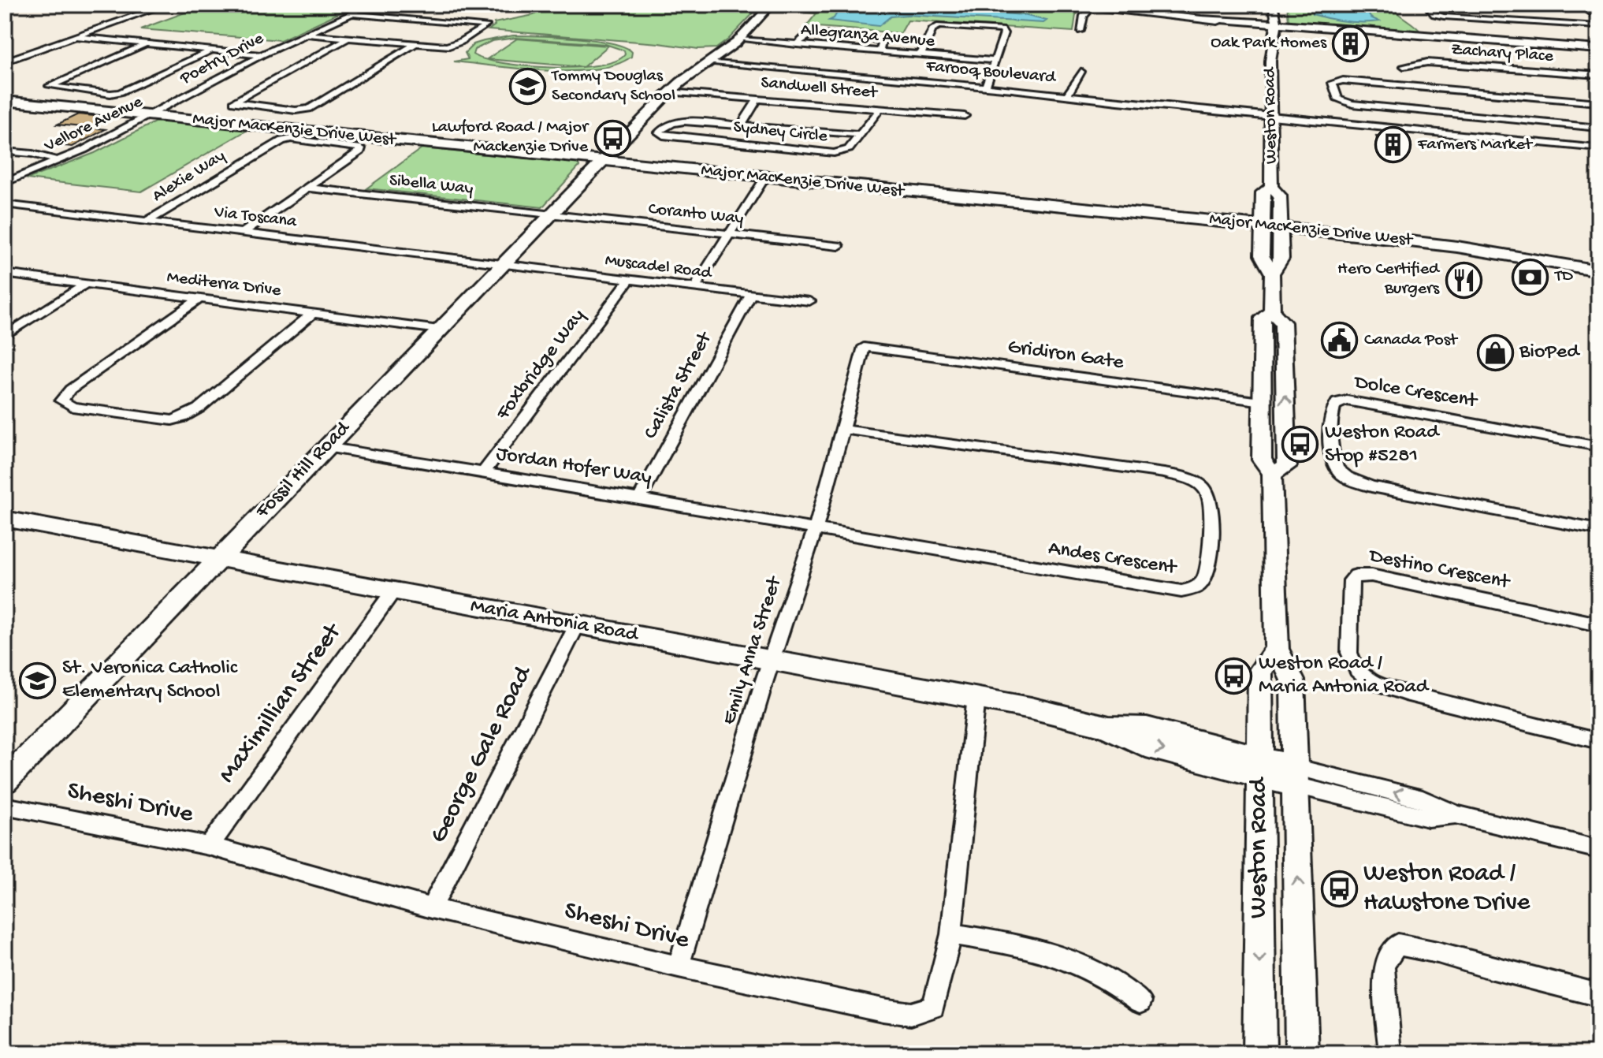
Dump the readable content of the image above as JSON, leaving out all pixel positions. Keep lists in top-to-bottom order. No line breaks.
{"streets":{"main road":["Major MacKenzie Drive West"],"street":["Allegranza Avenue","Zachary Place","Poetry Drive","Farooq Boulevard","Sandwell Street","Weston Road","Vellore Avenue","Sydney Circle","Alexie Way","Sibella Way","Coranto Way","Via Toscana","Muscadel Road","Mediterra Drive","Gridiron Gate","Foxbridge Way","Calista Street","Dolce Crescent","Jordan Hofer Way","Fossil Hill Road","Andes Crescent","Destino Crescent","Maria Antonia Road","Emily Anna Street","Maximillian Street","George Gale Road","Sheshi Drive"]},"crossings":[["Allegranza Avenue","Fossil Hill Road"],["Poetry Drive","Vellore Avenue"],["Poetry Drive","Major MacKenzie Drive West"],["Farooq Boulevard","Weston Road"],["Farooq Boulevard","Fossil Hill Road"],["Sandwell Street","Sydney Circle"],["Sandwell Street","Fossil Hill Road"],["Weston Road","Major MacKenzie Drive West"],["Weston Road","Gridiron Gate"],["Weston Road","Maria Antonia Road"],["Vellore Avenue","Major MacKenzie Drive West"],["Major MacKenzie Drive West","Fossil Hill Road"],["Alexie Way","Sibella Way"],["Alexie Way","Via Toscana"],["Sibella Way","Coranto Way"],["Sibella Way","Fossil Hill Road"],["Coranto Way","Fossil Hill Road"],["Via Toscana","Muscadel Road"],["Via Toscana","Fossil Hill Road"],["Muscadel Road","Foxbridge Way"],["Muscadel Road","Calista Street"],["Muscadel Road","Fossil Hill Road"],["Mediterra Drive","Fossil Hill Road"],["Gridiron Gate","Emily Anna Street"],["Foxbridge Way","Jordan Hofer Way"],["Calista Street","Jordan Hofer Way"],["Jordan Hofer Way","Fossil Hill Road"],["Jordan Hofer Way","Andes Crescent"],["Jordan Hofer Way","Emily Anna Street"],["Fossil Hill Road","Maria Antonia Road"],["Andes Crescent","Emily Anna Street"],["Maria Antonia Road","Emily Anna Street"],["Maria Antonia Road","Maximillian Street"],["Maria Antonia Road","George Gale Road"],["Maria Antonia Road","Sheshi Drive"],["Emily Anna Street","Sheshi Drive"],["Maximillian Street","Sheshi Drive"],["George Gale Road","Sheshi Drive"]],"places":{"building":["Oak Park Homes","Farmers Market"],"school or university":["Tommy Douglas Secondary School","St. Veronica Catholic Elementary School"],"bus stop":["Lawford Road / Major Mackenzie Drive","Weston Road Stop #5281","Weston Road / Maria Antonia Road","Weston Road / Hawstone Drive"],"bank":["TD"],"restaurant":["Hero Certified Burgers"],"public building":["Canada Post"],"shop":["BioPed"]}}
